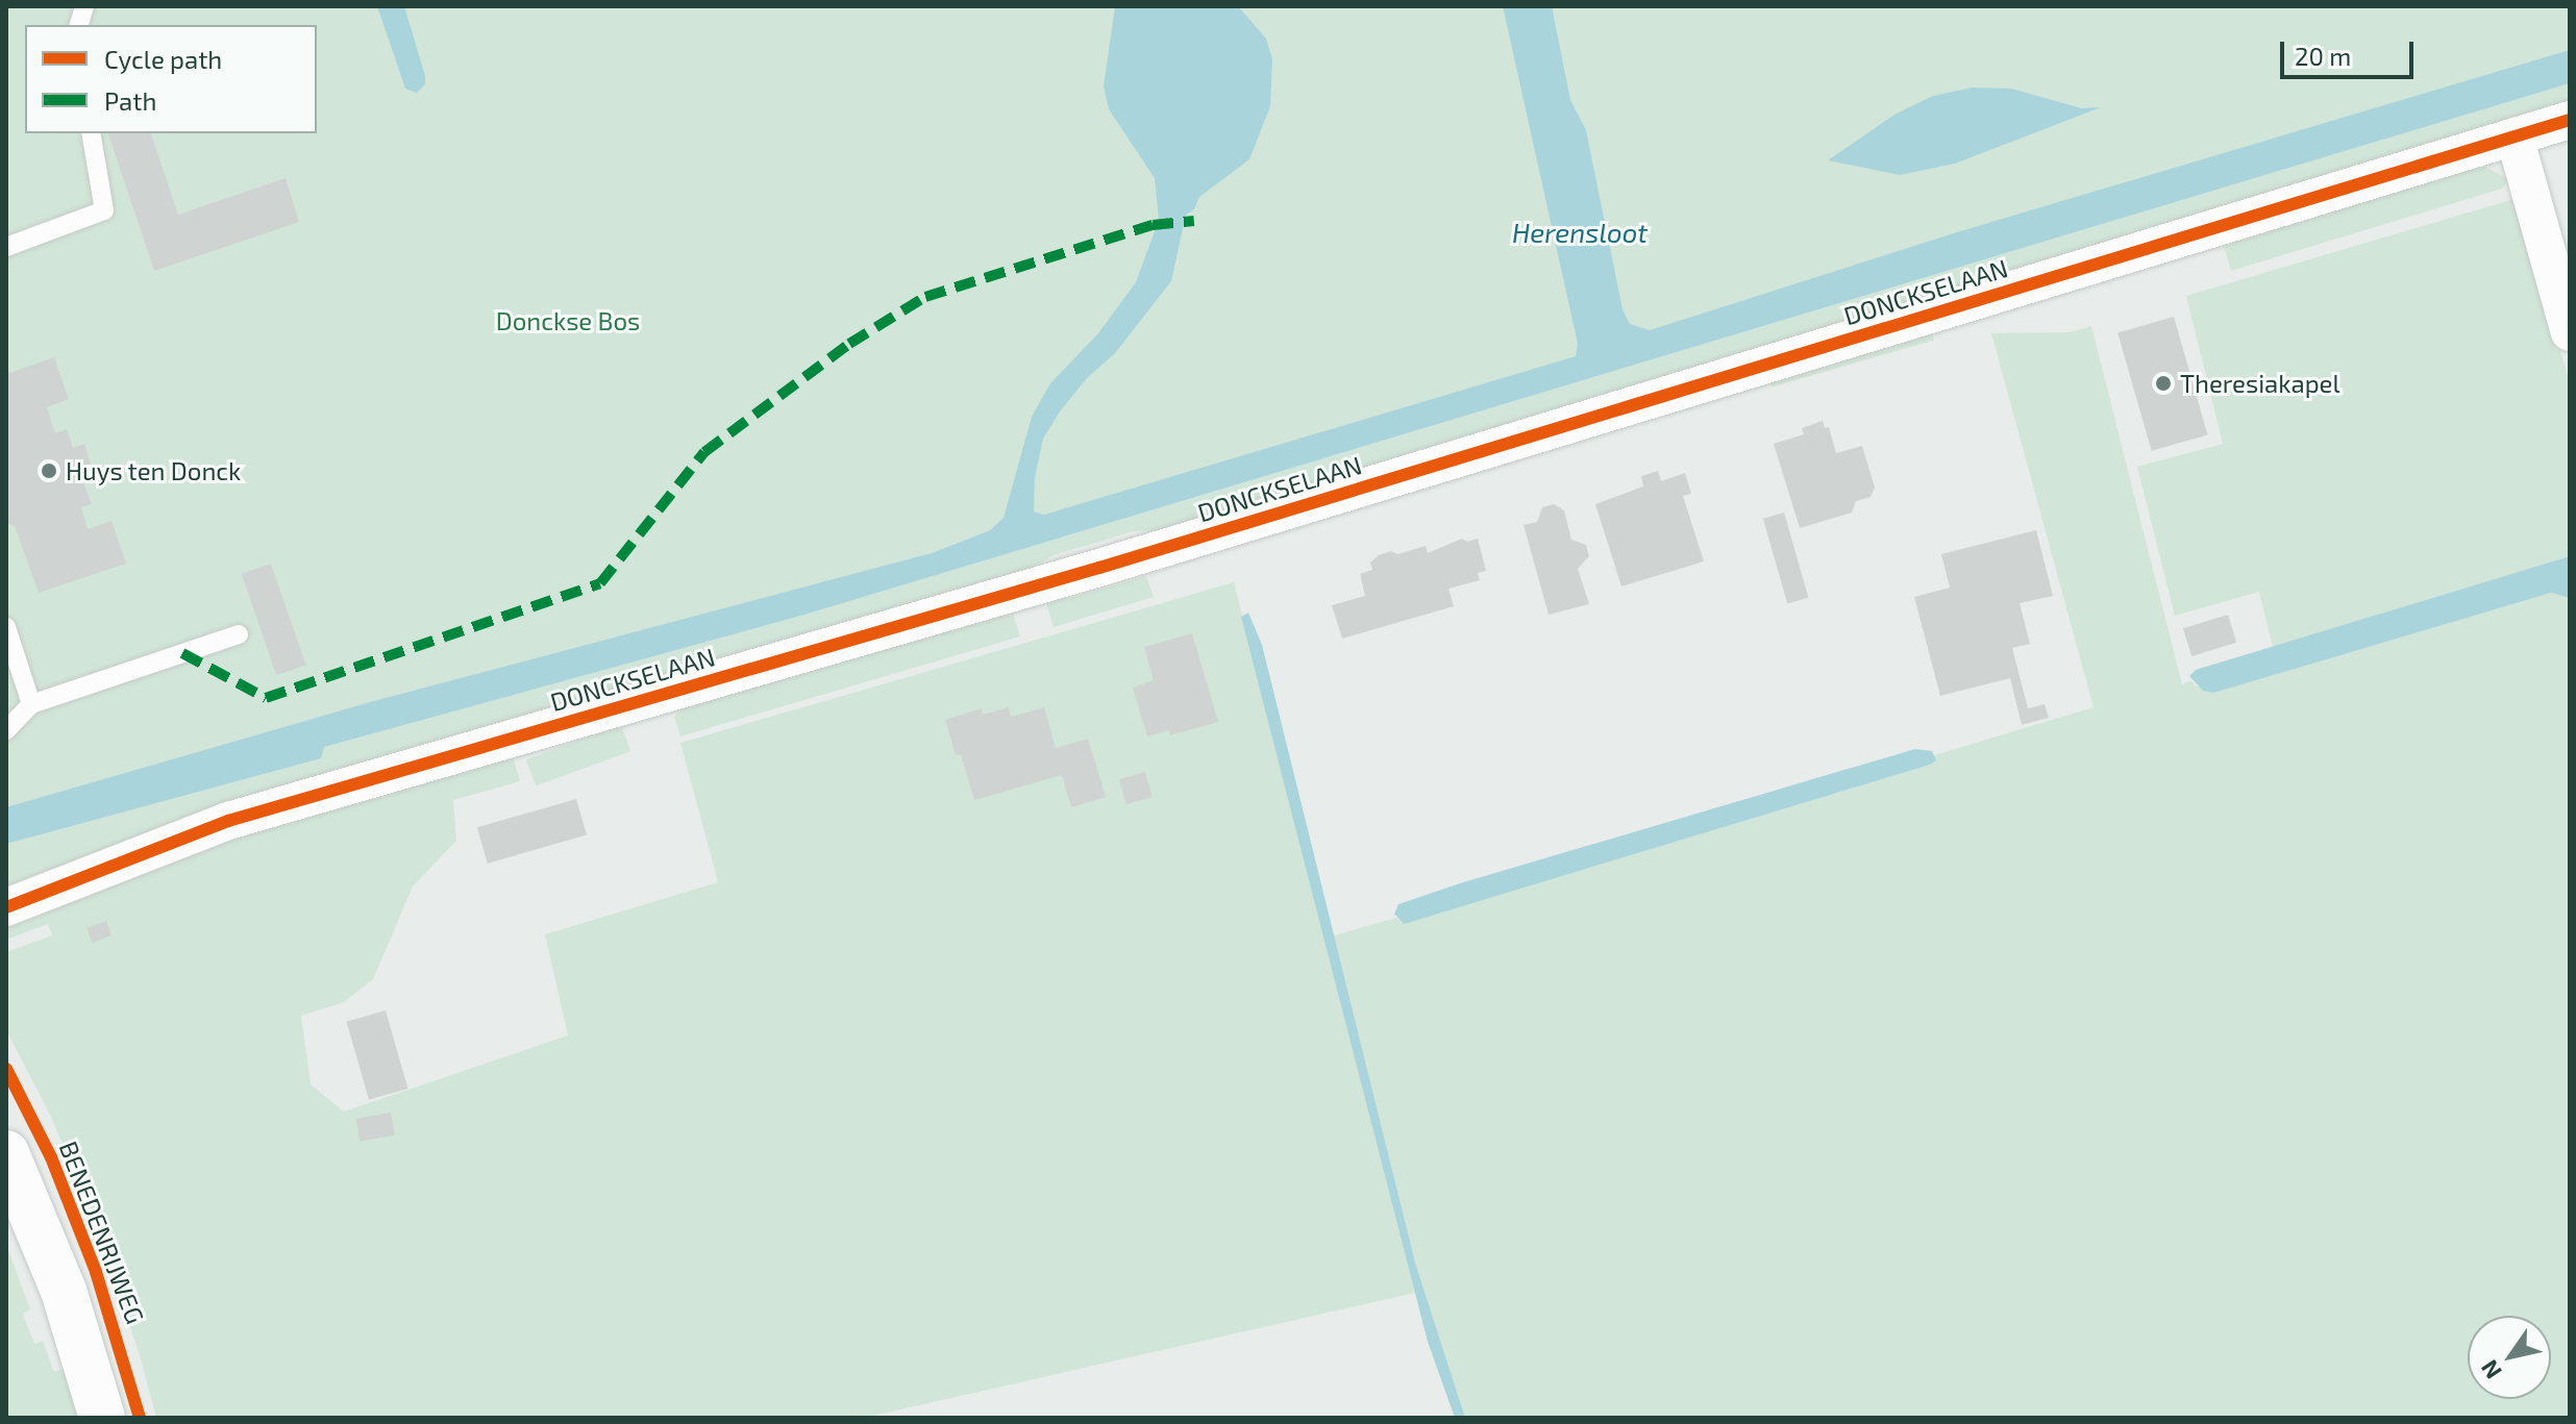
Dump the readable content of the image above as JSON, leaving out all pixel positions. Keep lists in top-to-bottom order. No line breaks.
{"streets":{"street":["DONCKSELAAN"],"cycle path":["BENEDENRIJWEG"]},"water":["Herensloot"],"parks":["Donckse Bos"],"places":["Theresiakapel","Huys ten Donck"],"legend":["Cycle path","Path"],"scale_bar":"20 m","north":"bottom left"}
